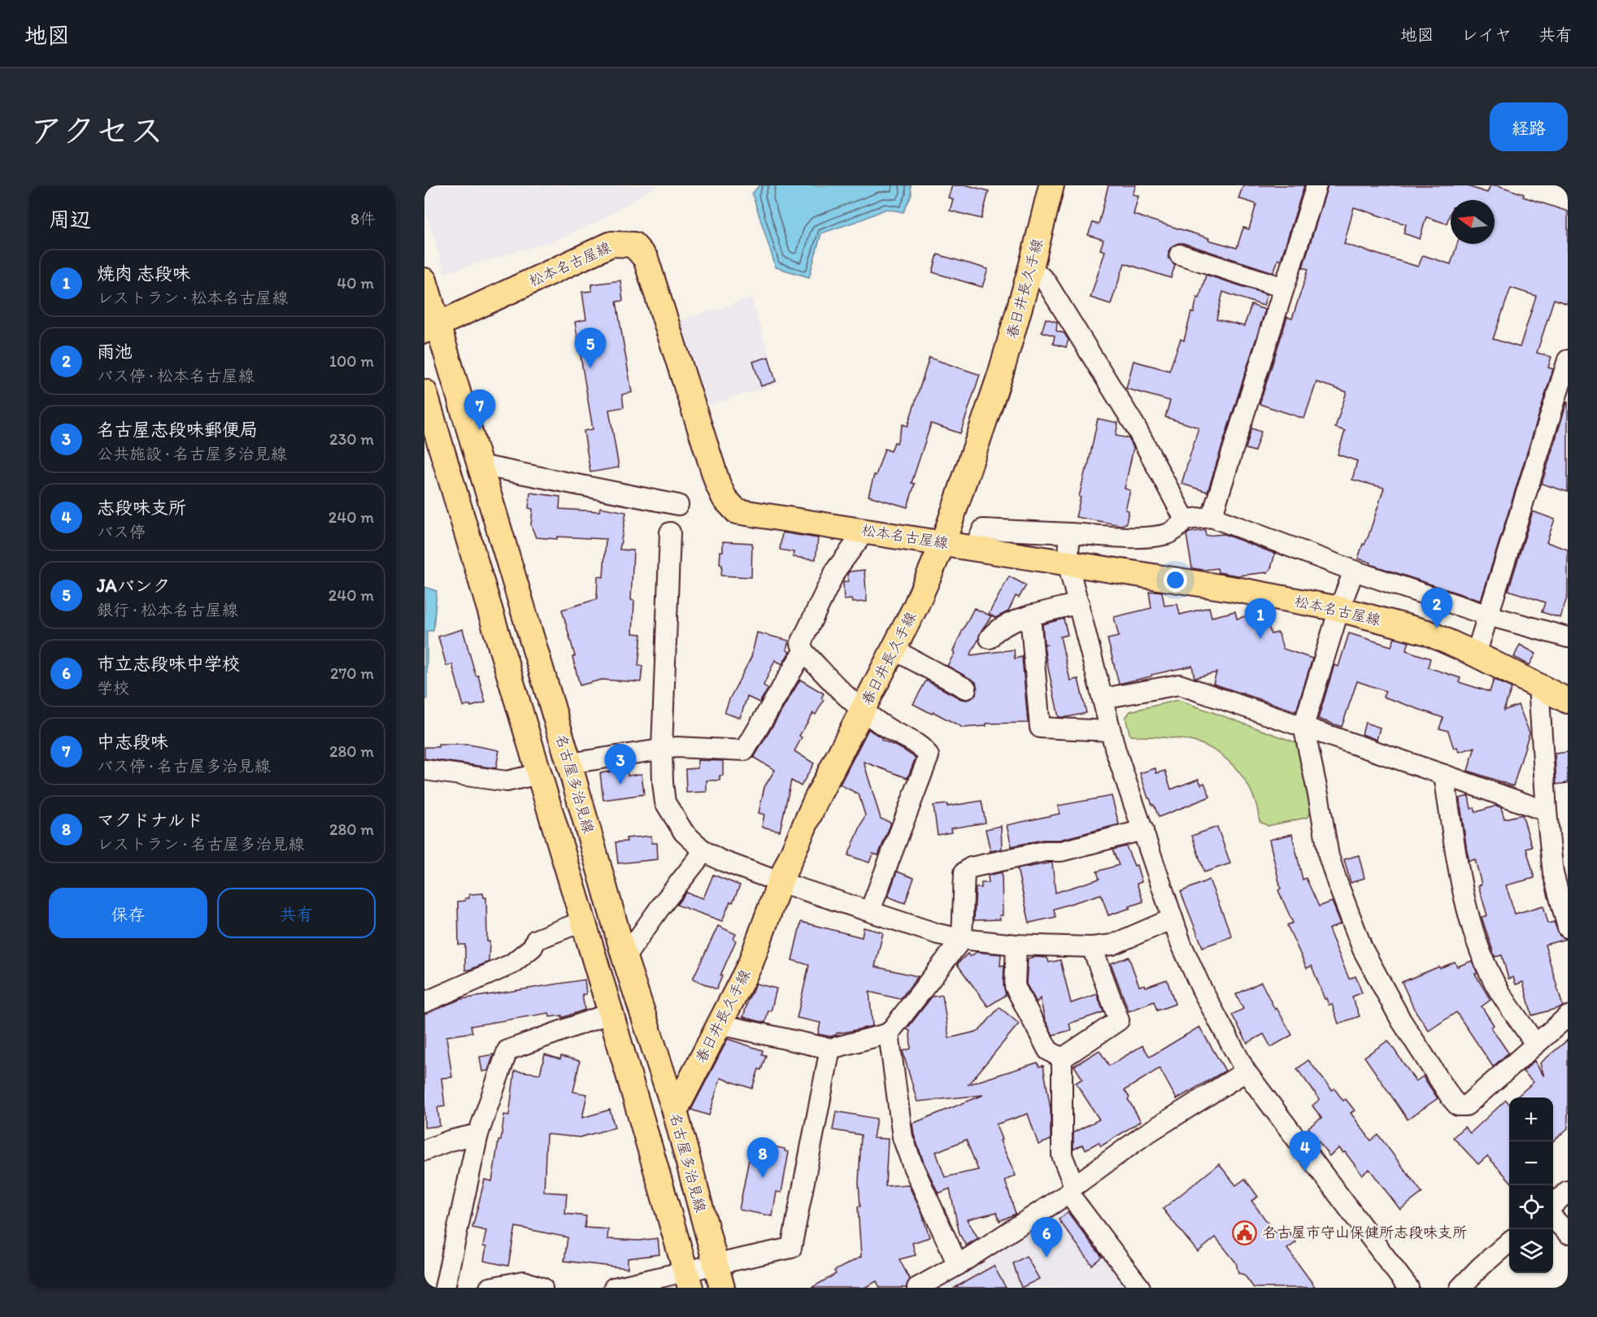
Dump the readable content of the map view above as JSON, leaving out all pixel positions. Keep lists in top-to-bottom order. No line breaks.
{"streets":{"main road":["松本名古屋線","春日井長久手線","名古屋多治見線"]},"crossings":[["松本名古屋線","春日井長久手線"],["松本名古屋線","名古屋多治見線"],["春日井長久手線","名古屋多治見線"]],"places":{"public building":["名古屋市守山保健所志段味支所"]},"north":"left","page":{"header":"地図","nav":["地図","レイヤ","共有"],"title":"アクセス","buttons":["経路",["保存","共有"]],"heading":["周辺","8件"],"list":[{"mark":"1","name":"焼肉 志段味","note":"レストラン · 松本名古屋線","value":"40 m"},{"mark":"2","name":"雨池","note":"バス停 · 松本名古屋線","value":"100 m"},{"mark":"3","name":"名古屋志段味郵便局","note":"公共施設 · 名古屋多治見線","value":"230 m"},{"mark":"4","name":"志段味支所","note":"バス停","value":"240 m"},{"mark":"5","name":"JAバンク","note":"銀行 · 松本名古屋線","value":"240 m"},{"mark":"6","name":"市立志段味中学校","note":"学校","value":"270 m"},{"mark":"7","name":"中志段味","note":"バス停 · 名古屋多治見線","value":"280 m"},{"mark":"8","name":"マクドナルド","note":"レストラン · 名古屋多治見線","value":"280 m"}],"pins":["5","7","2","1","3","4","8","6"],"map_buttons":["+","−"]}}
